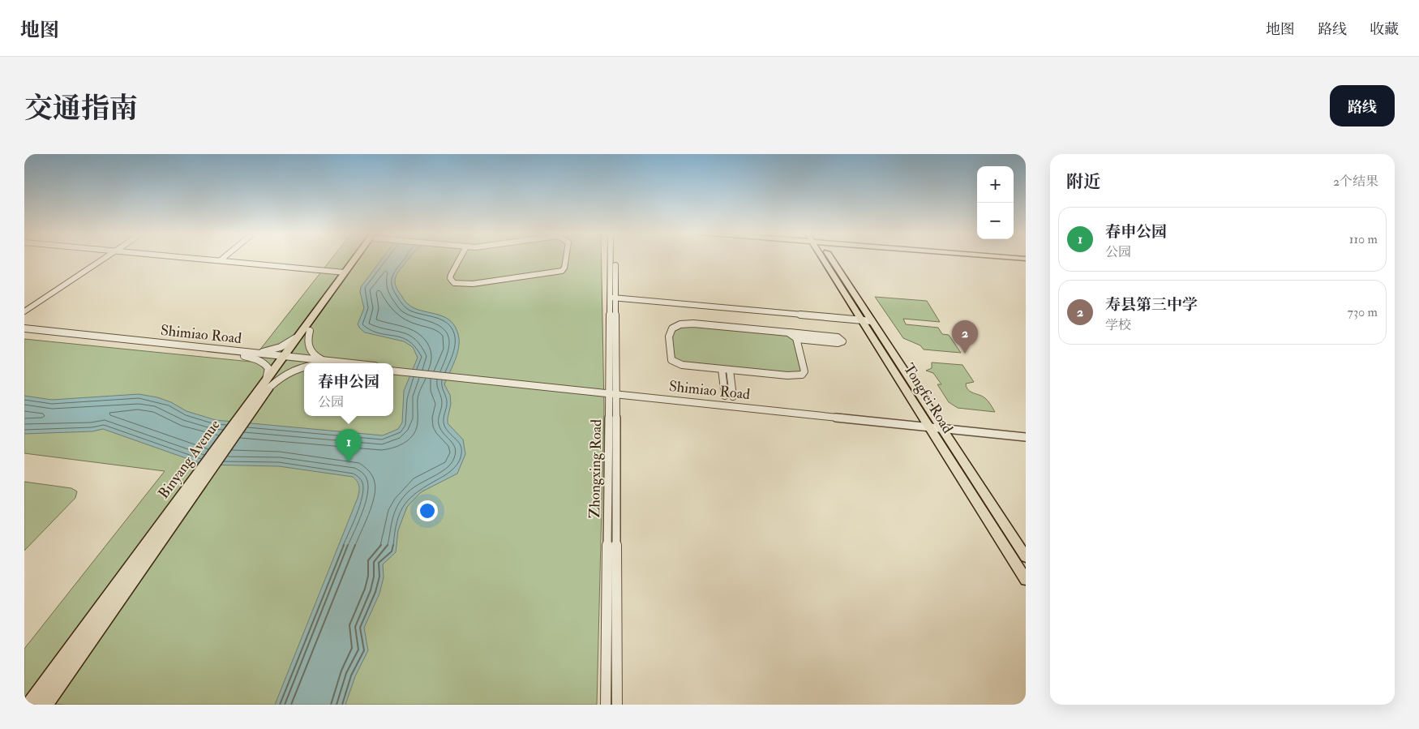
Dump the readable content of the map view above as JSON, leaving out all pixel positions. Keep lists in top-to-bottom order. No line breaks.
{"streets":{"highway":["Binyang Avenue"],"main road":["Tongfei Road"],"street":["Shimiao Road","Zhongxing Road"]},"crossings":[["Shimiao Road","Tongfei Road"],["Shimiao Road","Binyang Avenue"],["Shimiao Road","Zhongxing Road"]],"page":{"header":"地图","nav":["地图","路线","收藏"],"title":"交通指南","buttons":"路线","heading":["附近","2个结果"],"map_buttons":["+","−"],"list":[{"mark":"1","name":"春申公园","note":"公园","value":"110 m"},{"mark":"2","name":"寿县第三中学","note":"学校","value":"730 m"}],"pins":["2","1"],"popup":["春申公园","公园"]}}
